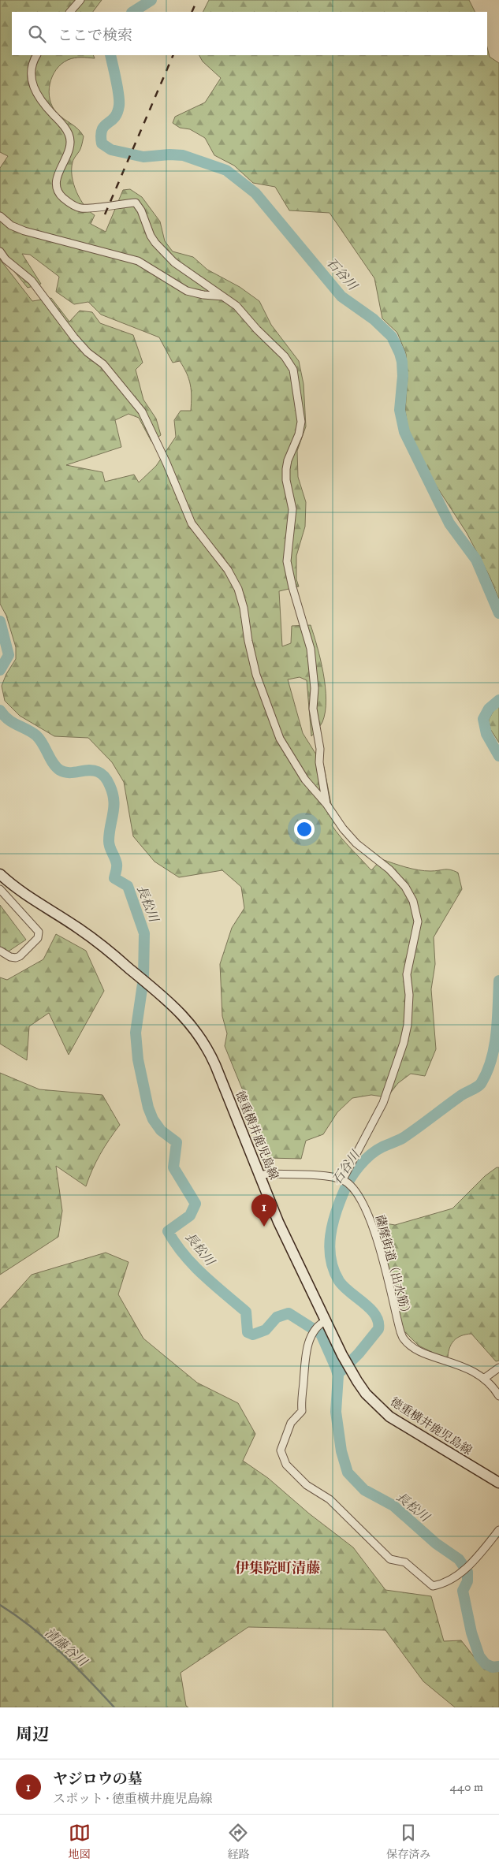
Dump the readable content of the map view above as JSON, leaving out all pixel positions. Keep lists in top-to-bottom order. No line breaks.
{"streets":{"main road":["徳重横井鹿児島線"],"street":["薩摩街道（出水筋）"]},"crossings":[["徳重横井鹿児島線","薩摩街道（出水筋）"]],"districts":["伊集院町清藤"],"water":["石谷川","長松川","清藤谷川"],"page":{"search":"ここで検索","pins":"1","heading":"周辺","list":[{"mark":"1","name":"ヤジロウの墓","note":"スポット · 徳重横井鹿児島線","value":"440 m"}],"nav":["地図","経路","保存済み"]}}
